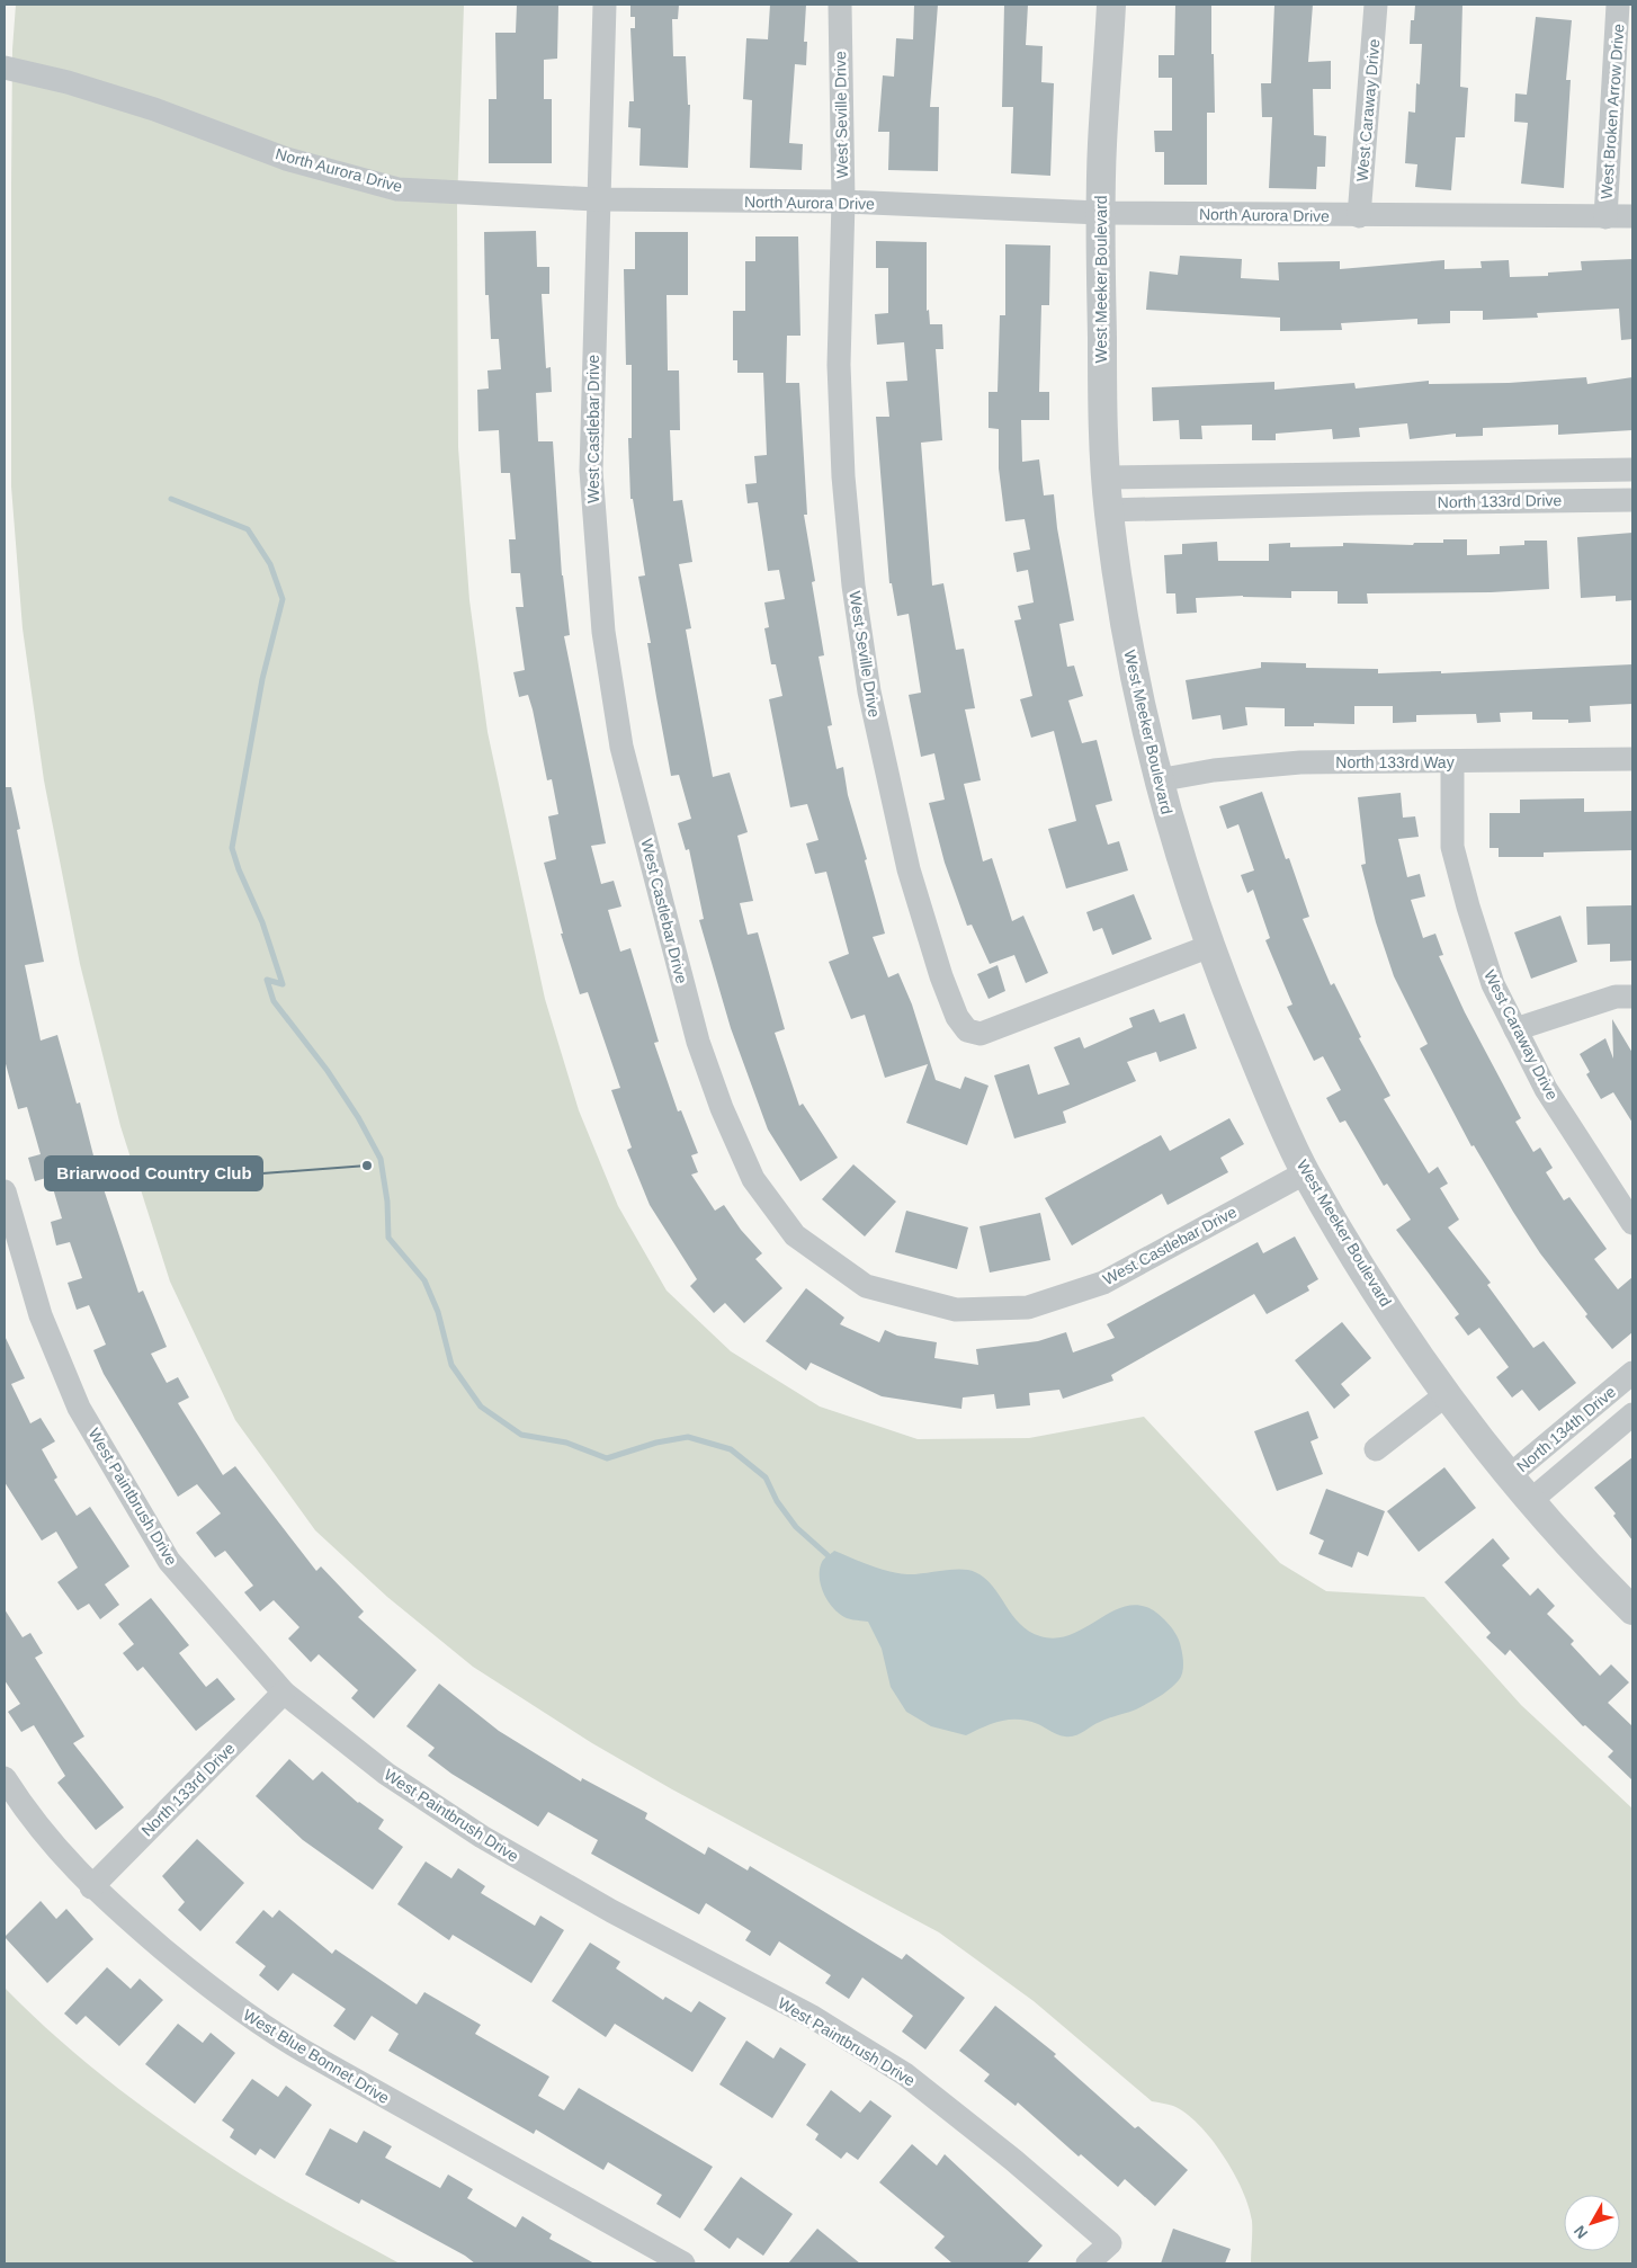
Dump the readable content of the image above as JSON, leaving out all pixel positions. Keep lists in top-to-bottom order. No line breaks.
{"streets":{"street":["West Caraway Drive","West Broken Arrow Drive","West Seville Drive","North Aurora Drive","West Meeker Boulevard","West Castlebar Drive","North 133rd Drive","North 133rd Way","North 134th Drive","West Paintbrush Drive","West Blue Bonnet Drive"]},"crossings":[["West Caraway Drive","North Aurora Drive"],["West Caraway Drive","North 133rd Way"],["West Broken Arrow Drive","North Aurora Drive"],["West Seville Drive","North Aurora Drive"],["West Seville Drive","West Meeker Boulevard"],["North Aurora Drive","West Meeker Boulevard"],["North Aurora Drive","West Castlebar Drive"],["West Meeker Boulevard","West Castlebar Drive"],["West Meeker Boulevard","North 133rd Drive"],["West Meeker Boulevard","North 133rd Way"],["West Meeker Boulevard","North 134th Drive"],["North 133rd Drive","West Paintbrush Drive"],["North 133rd Drive","West Blue Bonnet Drive"]],"places":["Briarwood Country Club"],"north":"bottom left"}
